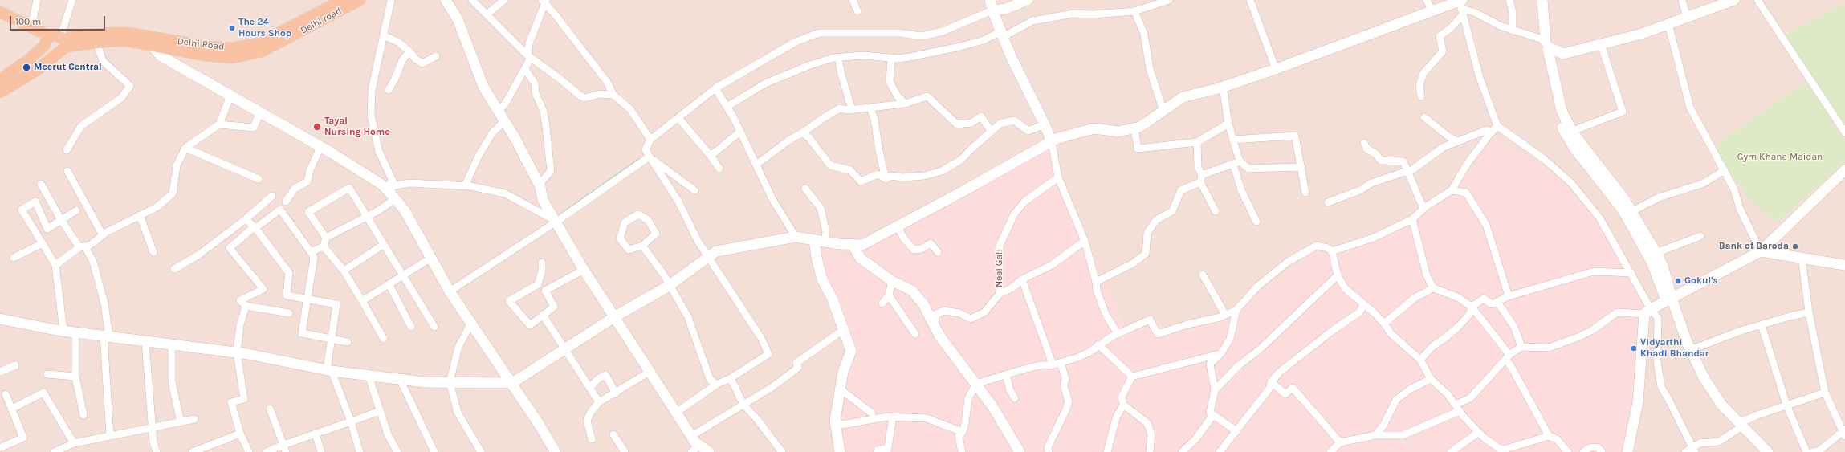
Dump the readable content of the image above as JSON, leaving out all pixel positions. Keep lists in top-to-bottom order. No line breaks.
{"streets":{"main road":["Delhi road","Delhi Road"],"street":["Neel Gali"]},"crossings":[["Delhi road","Delhi Road"]],"parks":["Gym Khana Maidan"],"places":["The 24 Hours Shop","Meerut Central","Tayal Nursing Home","Bank of Baroda","Gokul's","Vidyarthi Khadi Bhandar"],"scale_bar":"100 m"}
